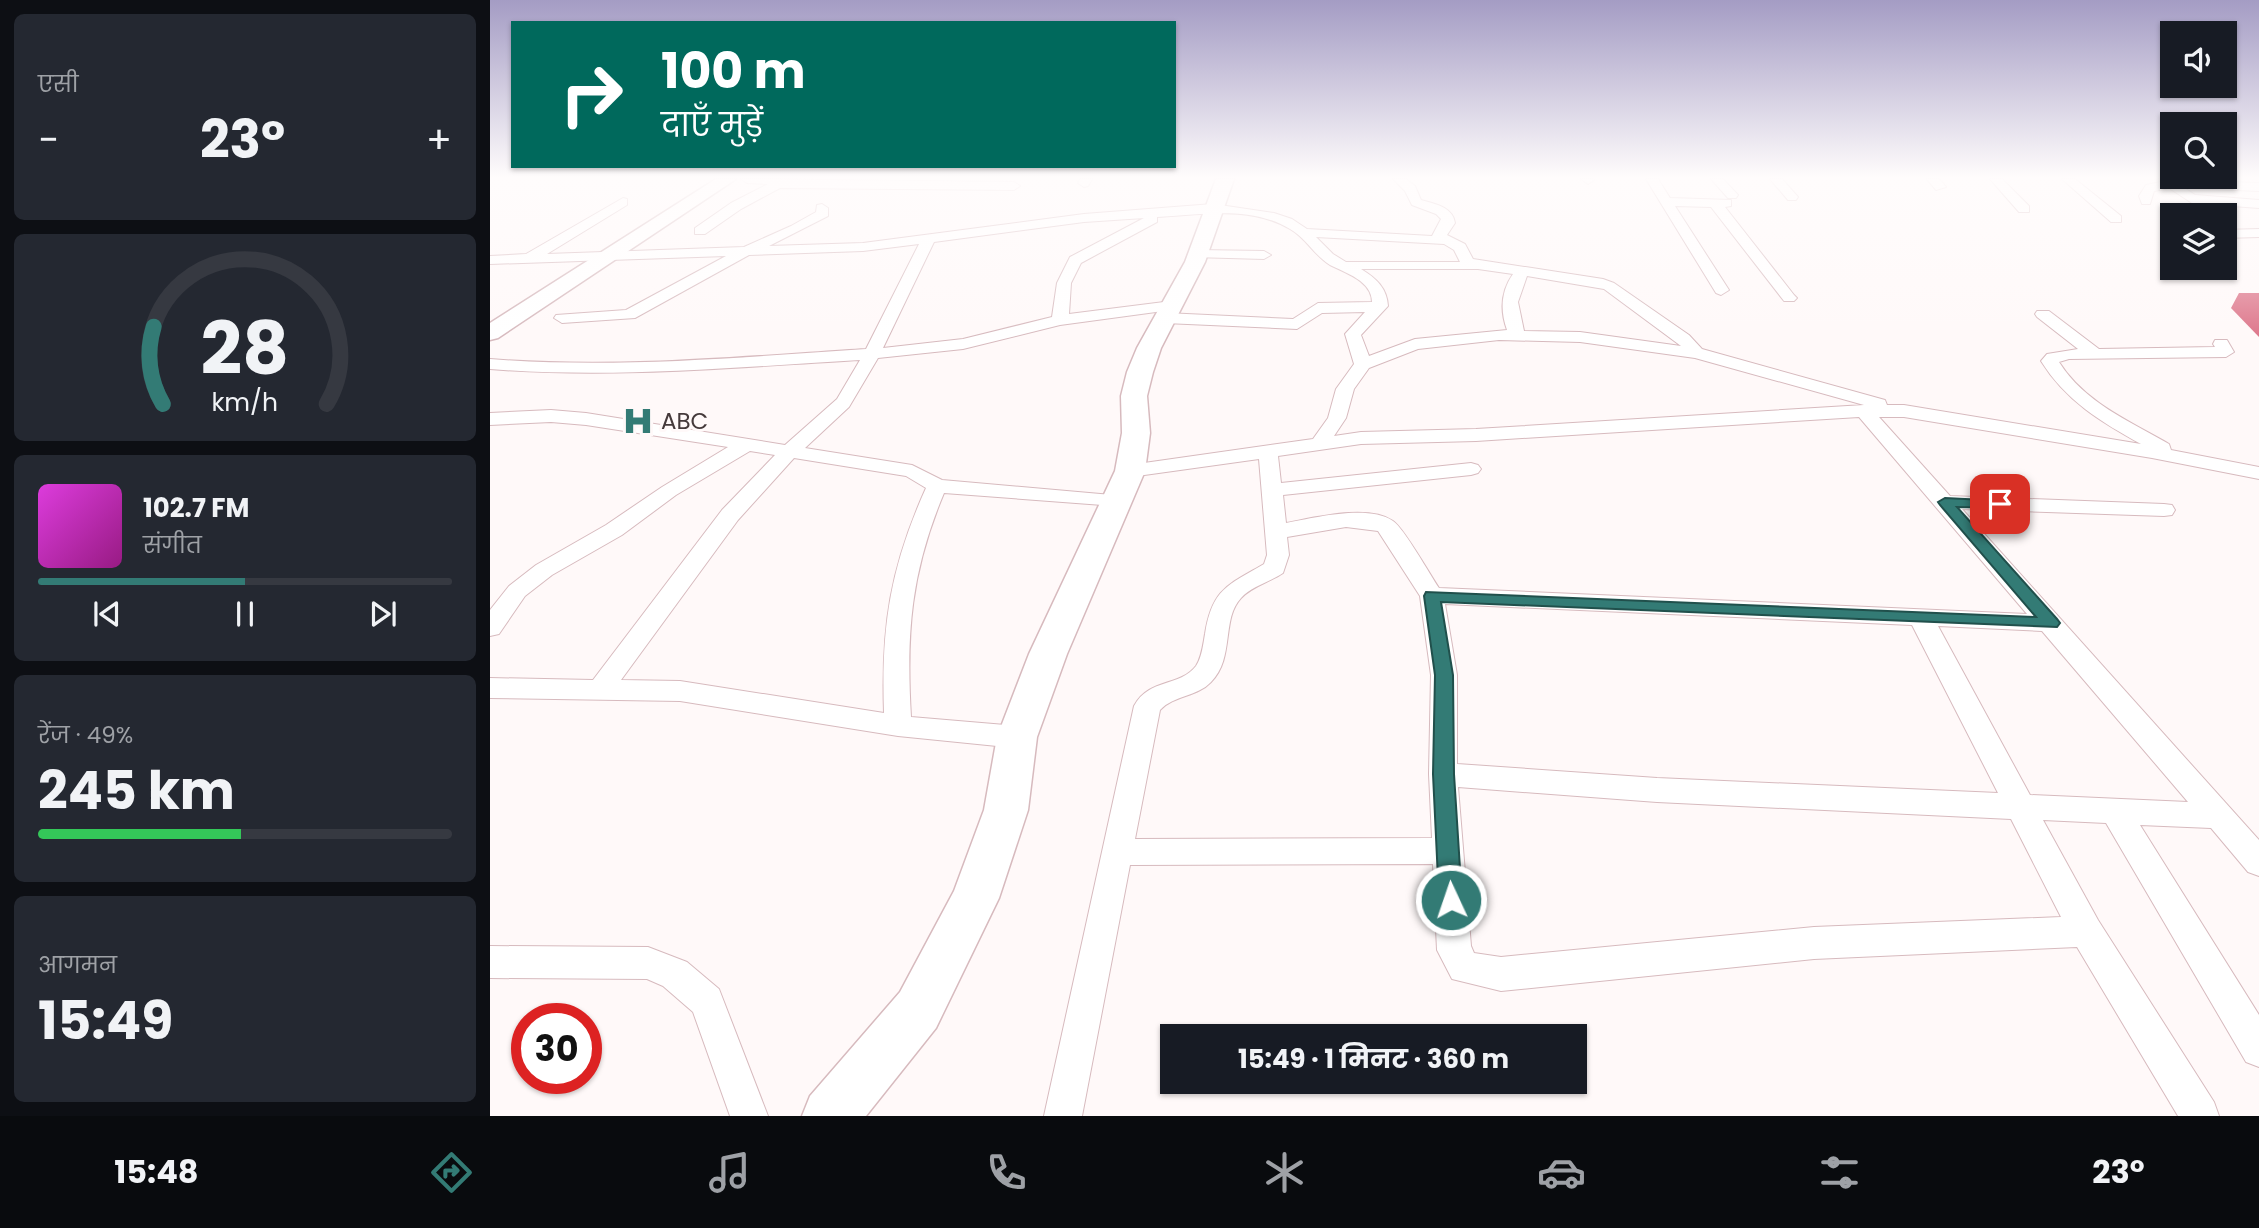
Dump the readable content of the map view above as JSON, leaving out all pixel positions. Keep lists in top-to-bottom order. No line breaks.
{"places":{"hospital":["ABC"]},"page":{"tile":["एसी",["रेंज · 49%","245 km"],["आगमन","15:49"]],"turn":["100 m","दाएँ मुड़ें"],"heat":["−","23°","+"],"song":["102.7 FM","संगीत"],"limit":"30","trip":"15:49 · 1 मिनट · 360 m","tabs":["15:48","23°"],"gauge":["28","km/h"]}}
